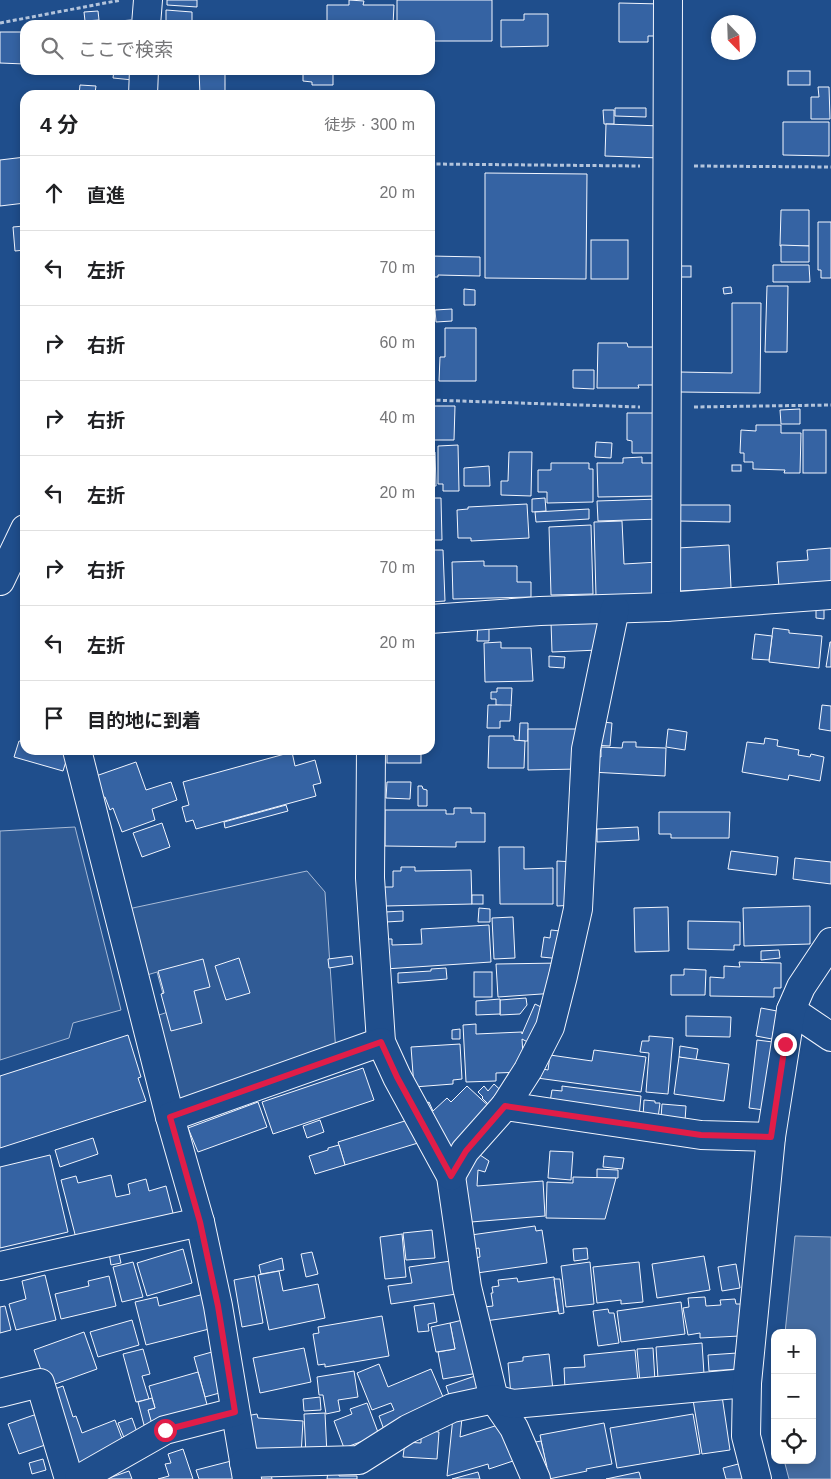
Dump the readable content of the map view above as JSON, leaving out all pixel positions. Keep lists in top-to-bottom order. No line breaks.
{"north":"bottom right","page":{"search":"ここで検索","heading":["4 分","徒歩 · 300 m"],"list":[["直進","20 m"],["左折","70 m"],["右折","60 m"],["右折","40 m"],["左折","20 m"],["右折","70 m"],["左折","20 m"],"目的地に到着"],"map_buttons":["+","−"]}}
